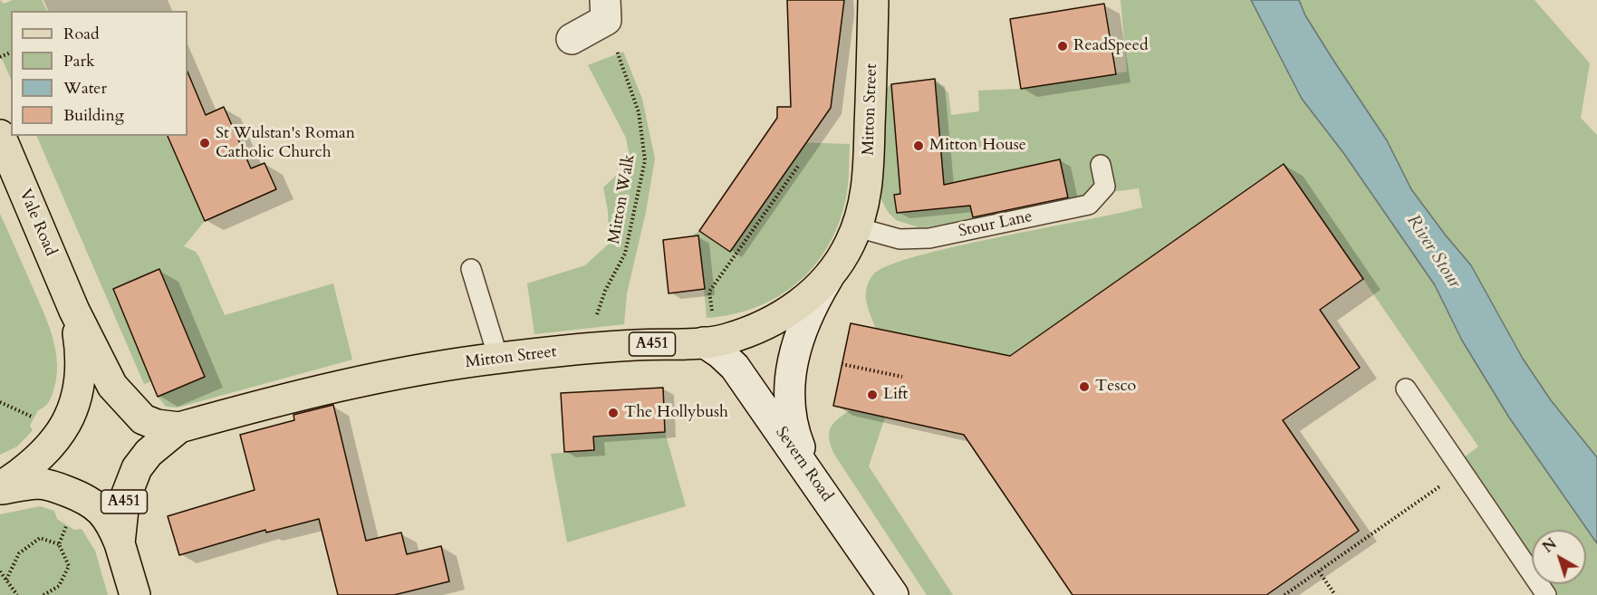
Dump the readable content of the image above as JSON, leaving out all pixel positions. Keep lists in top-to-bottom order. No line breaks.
{"streets":{"main road":["Mitton Street","Vale Road","A451"],"street":["Severn Road"],"lane":["Stour Lane"],"path":["Mitton Walk"]},"crossings":[["Mitton Street","Mitton Walk"],["Mitton Street","Stour Lane"],["Mitton Street","A451"],["Mitton Street","Severn Road"],["Vale Road","A451"]],"water":["River Stour"],"places":["ReadSpeed","St Wulstan's Roman Catholic Church","Mitton House","Tesco","Lift","The Hollybush"],"legend":["Road","Park","Water","Building"],"north":"top left"}
